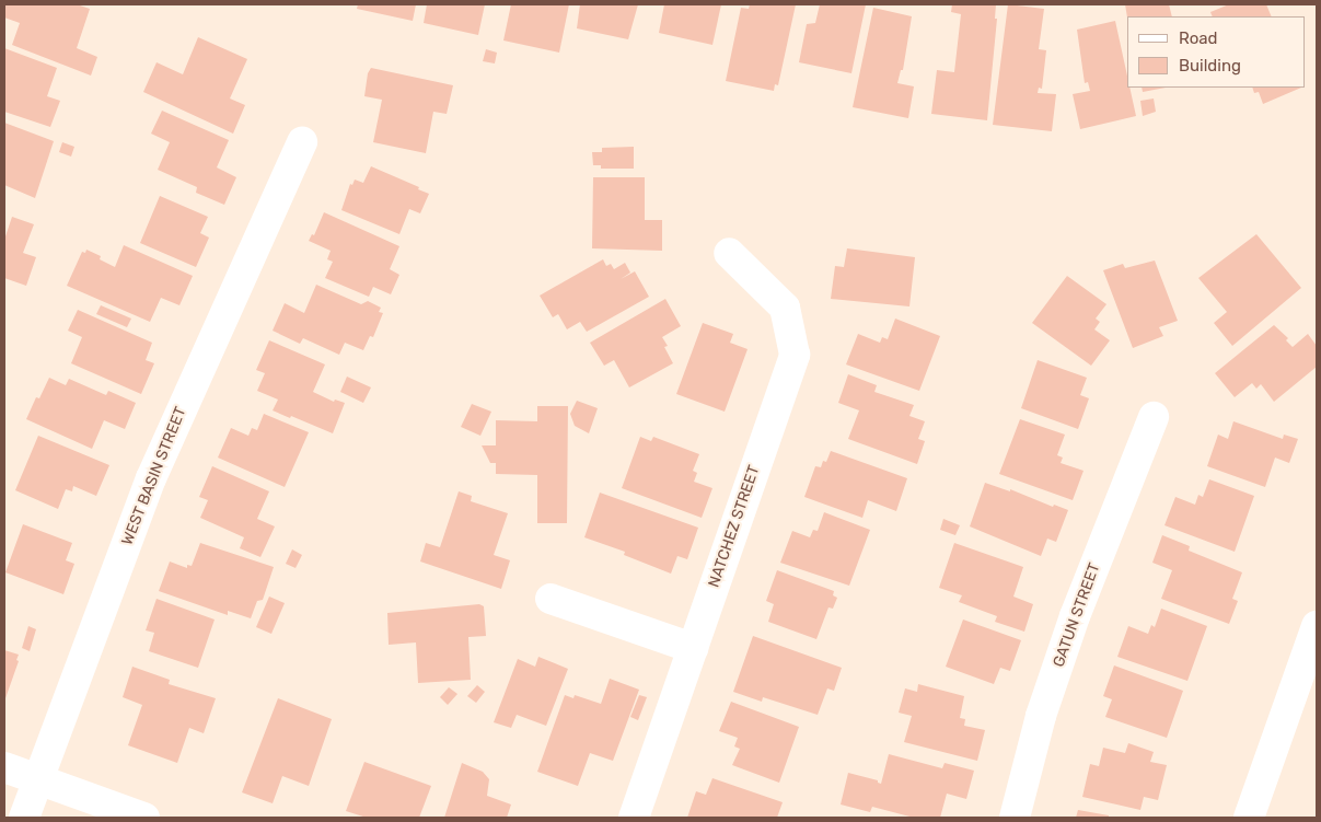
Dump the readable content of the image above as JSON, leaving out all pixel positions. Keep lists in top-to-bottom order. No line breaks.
{"streets":{"street":["WEST BASIN STREET","NATCHEZ STREET","GATUN STREET"]},"legend":["Road","Building"]}
